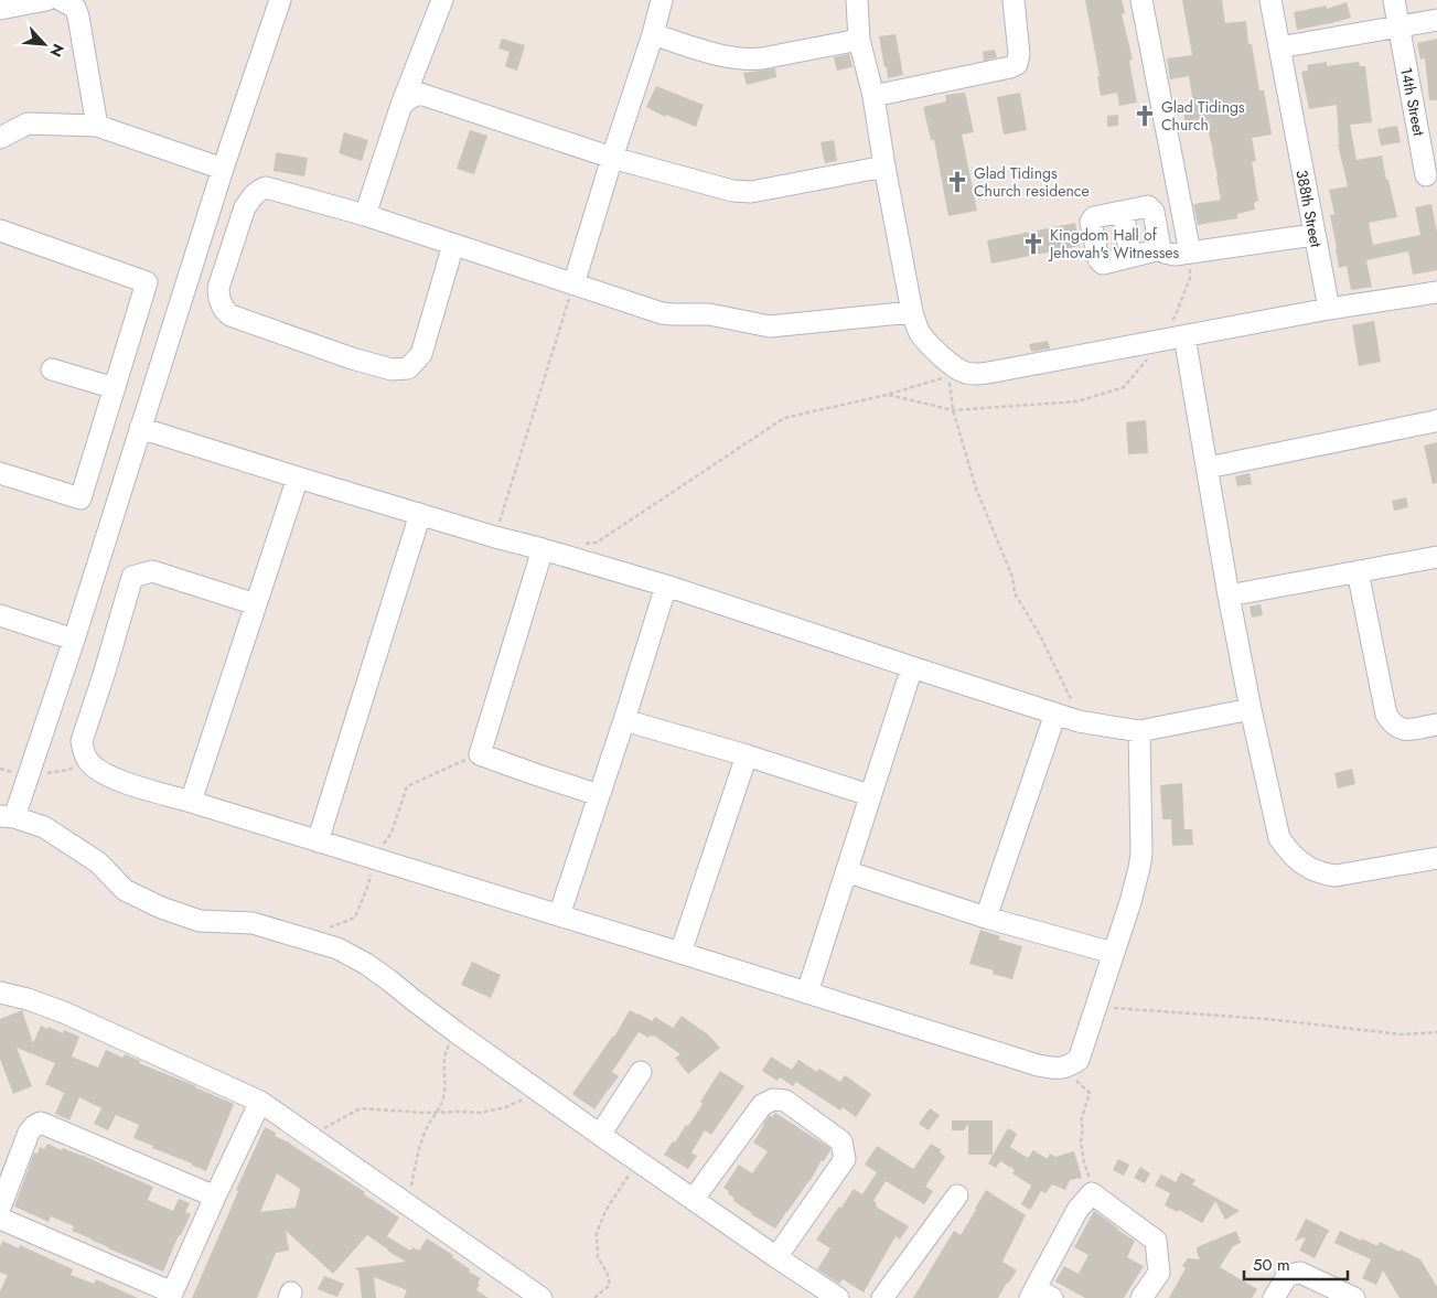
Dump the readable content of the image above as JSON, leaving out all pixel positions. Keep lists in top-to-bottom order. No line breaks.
{"streets":{"street":["14th Street","388th Street"]},"places":{"church":["Glad Tidings Church","Glad Tidings Church residence","Kingdom Hall of Jehovah's Witnesses"]},"scale_bar":"50 m","north":"bottom right"}
